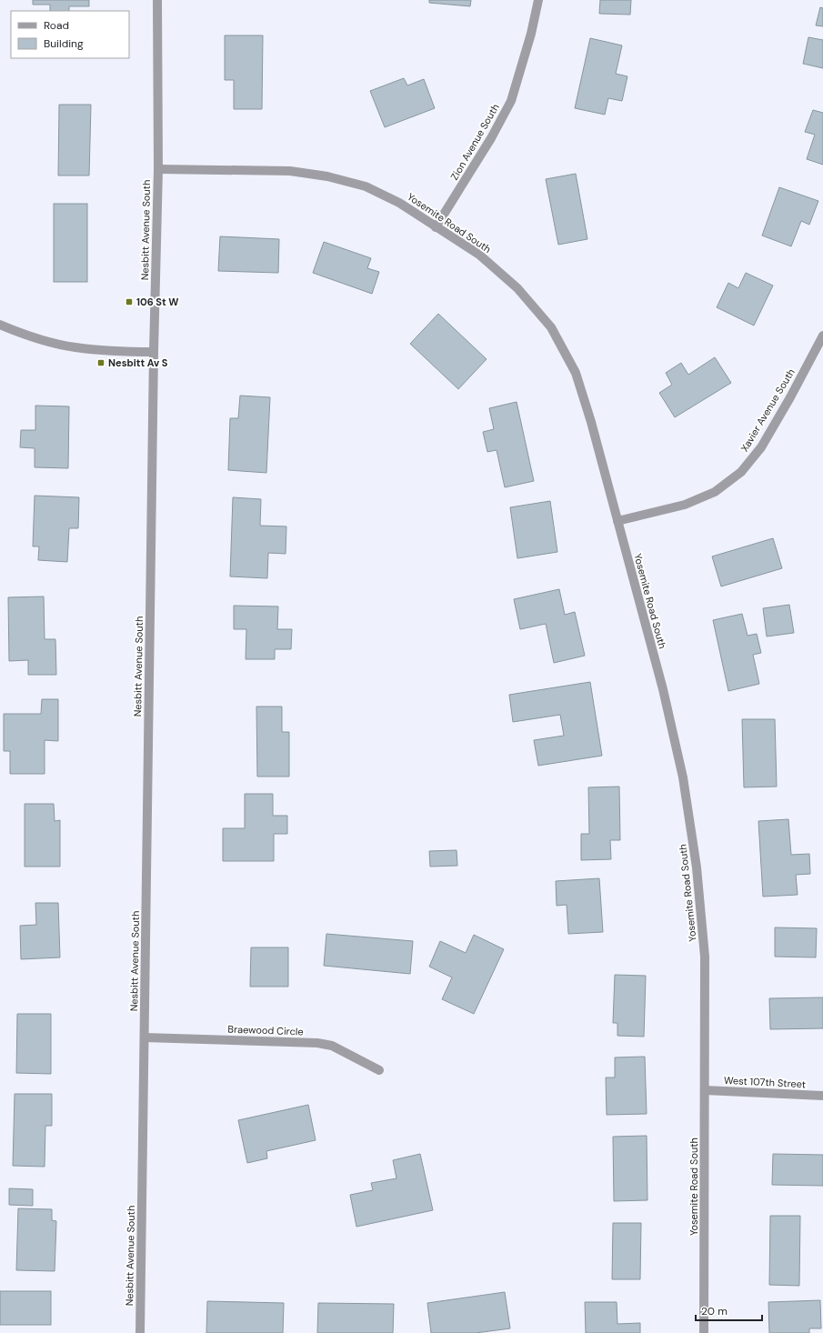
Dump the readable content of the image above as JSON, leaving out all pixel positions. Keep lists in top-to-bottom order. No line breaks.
{"streets":{"street":["Zion Avenue South","Yosemite Road South","Nesbitt Avenue South","Xavier Avenue South","Braewood Circle","West 107th Street"]},"crossings":[["Zion Avenue South","Yosemite Road South"],["Yosemite Road South","Nesbitt Avenue South"],["Yosemite Road South","Xavier Avenue South"],["Yosemite Road South","West 107th Street"],["Nesbitt Avenue South","Braewood Circle"]],"places":{"transit":["106 St W","Nesbitt Av S"]},"legend":["Road","Building"],"scale_bar":"20 m"}
